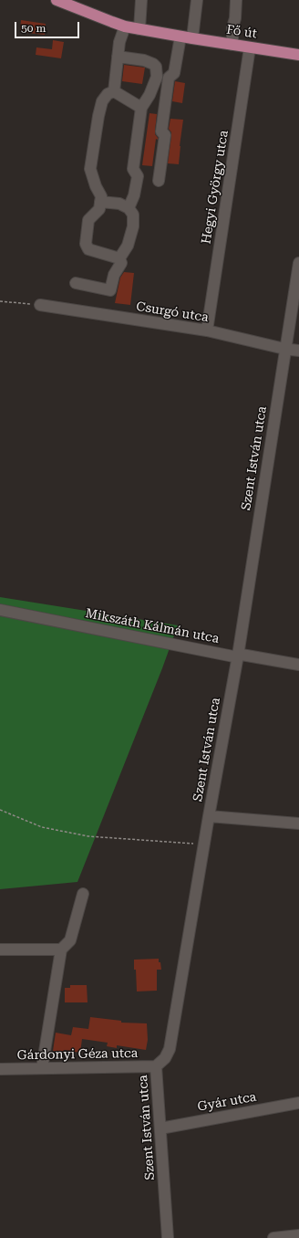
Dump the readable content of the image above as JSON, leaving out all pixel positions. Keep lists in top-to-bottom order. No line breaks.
{"streets":{"main road":["Fő út"],"street":["Hegyi György utca","Csurgó utca","Szent István utca","Mikszáth Kálmán utca","Gárdonyi Géza utca","Gyár utca"]},"crossings":[["Fő út","Hegyi György utca"],["Hegyi György utca","Csurgó utca"],["Csurgó utca","Szent István utca"],["Szent István utca","Mikszáth Kálmán utca"],["Szent István utca","Gárdonyi Géza utca"],["Szent István utca","Gyár utca"]],"scale_bar":"50 m"}
